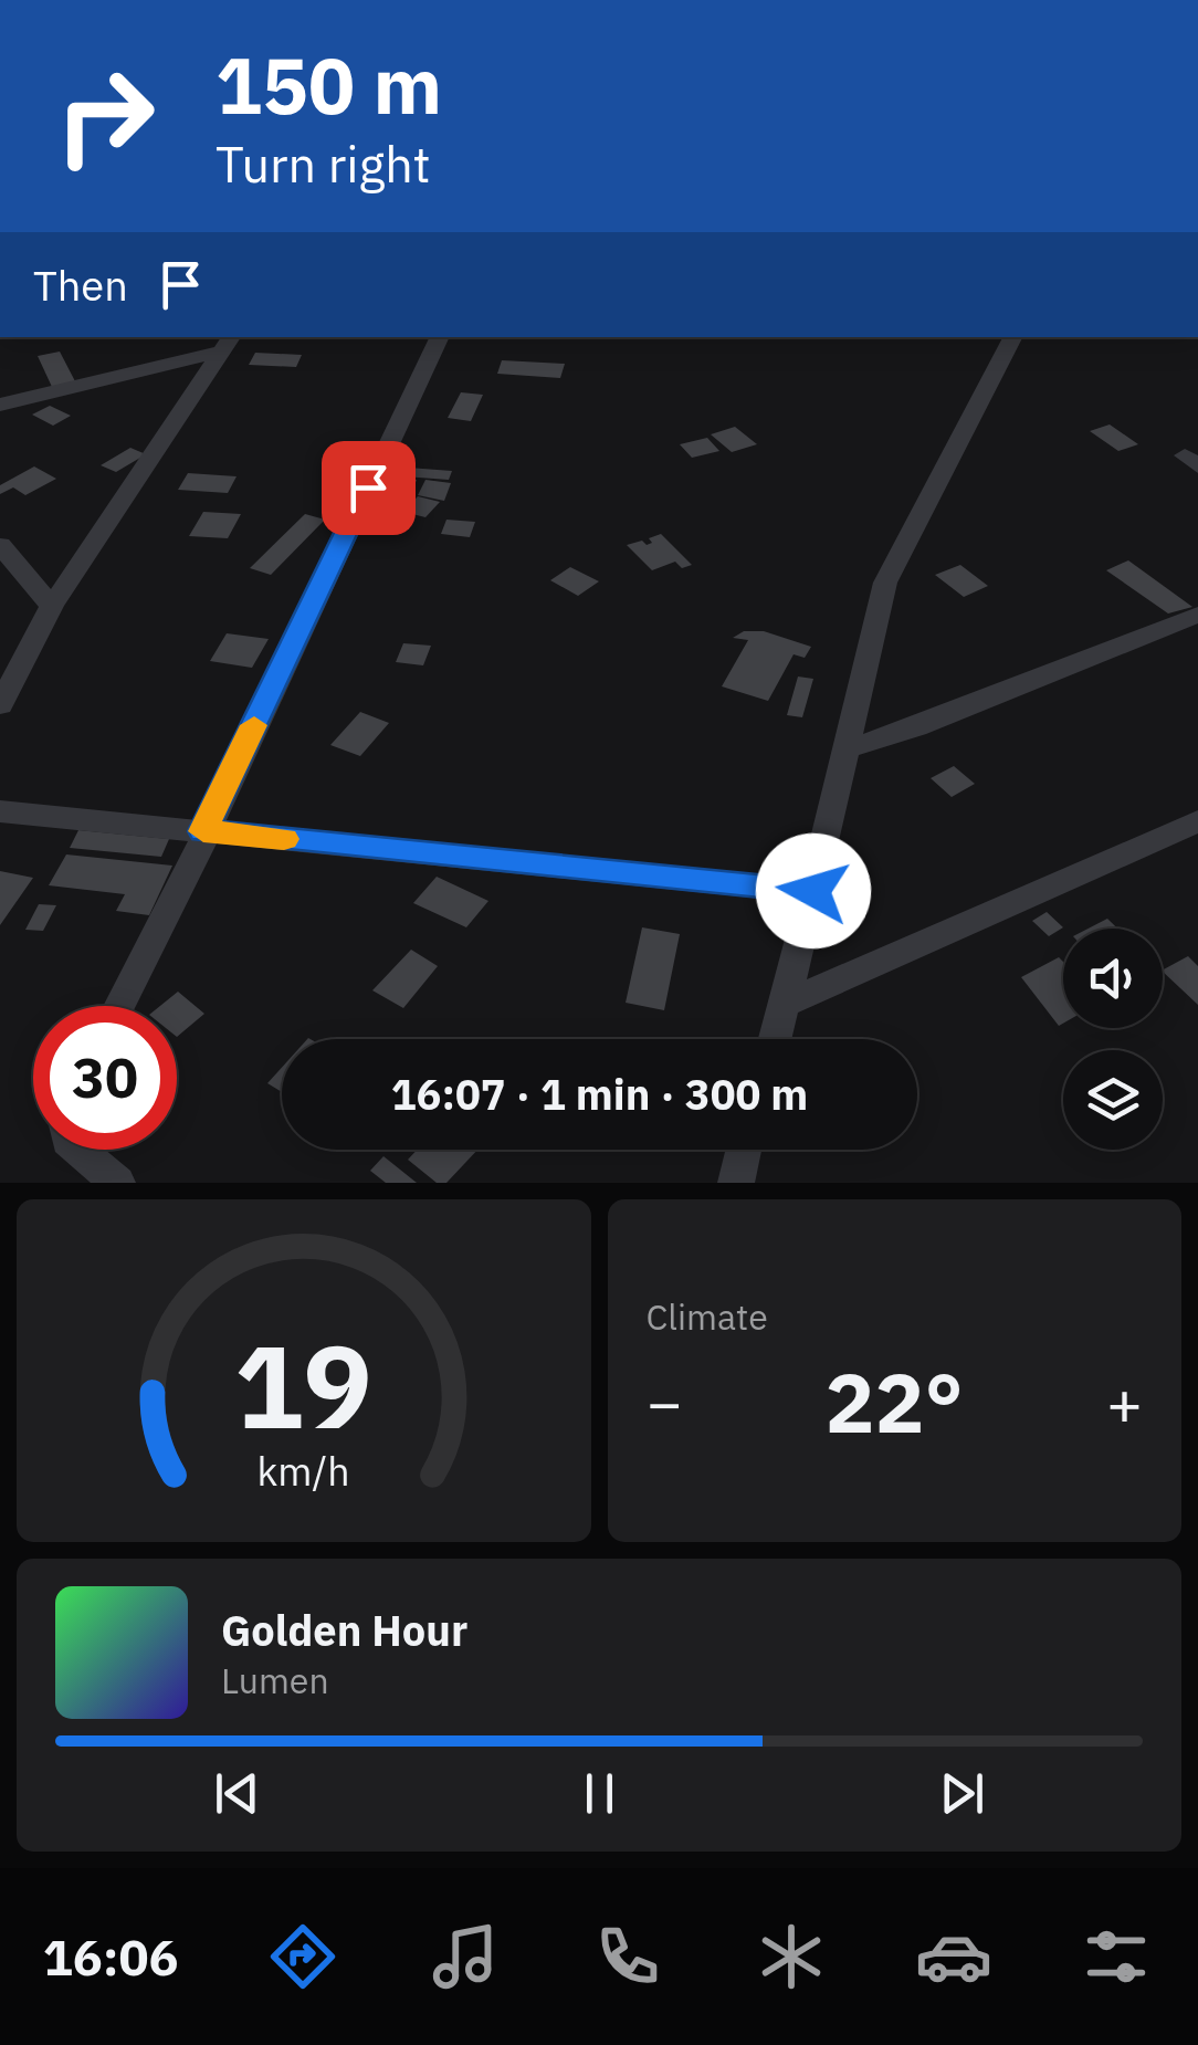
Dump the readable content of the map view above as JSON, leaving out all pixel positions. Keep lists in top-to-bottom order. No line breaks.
{"page":{"turn":["150 m","Turn right"],"then":"Then","limit":"30","trip":"16:07 · 1 min · 300 m","tile":"Climate","heat":["−","22°","+"],"song":["Golden Hour","Lumen"],"tabs":"16:06","gauge":["19","km/h"]}}
